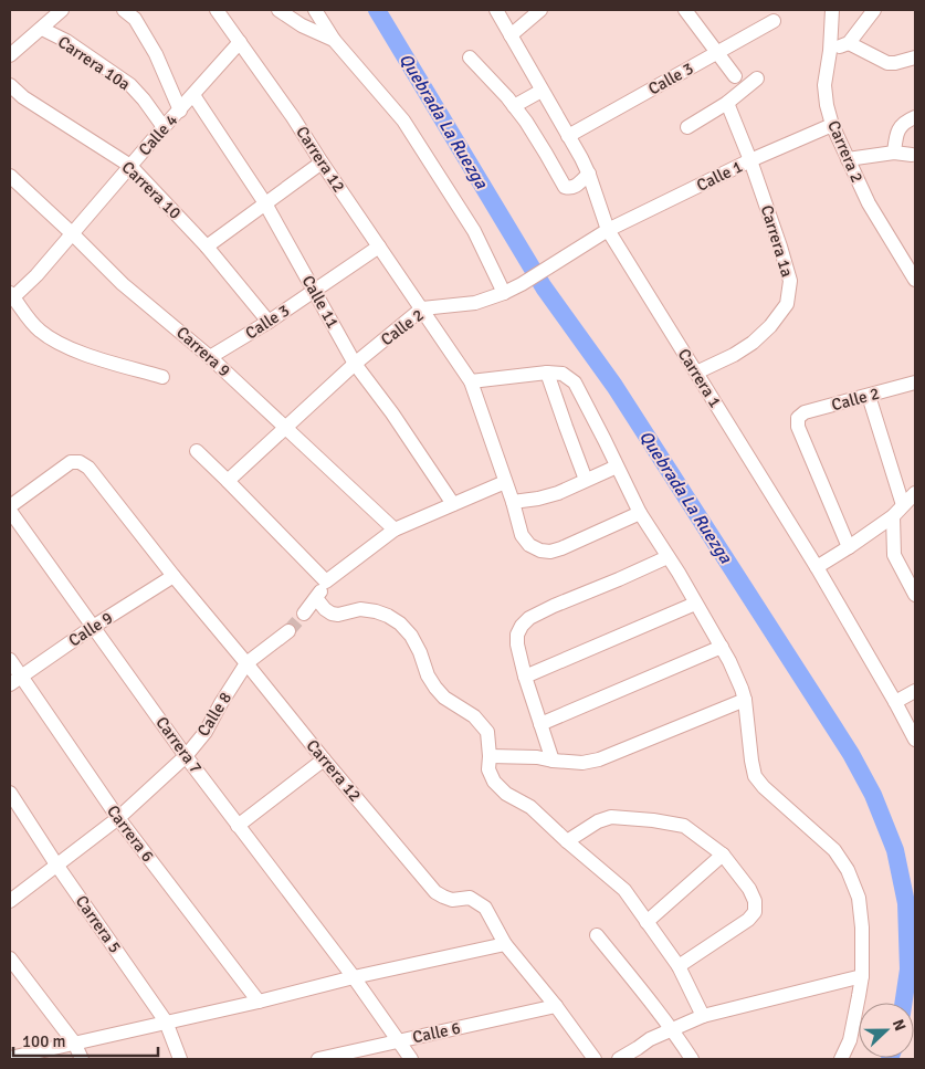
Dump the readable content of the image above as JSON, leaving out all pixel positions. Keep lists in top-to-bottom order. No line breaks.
{"streets":{"street":["Carrera 10a","Calle 3","Calle 4","Carrera 2","Carrera 12","Calle 1","Carrera 10","Carrera 1a","Calle 11","Calle 2","Carrera 9","Carrera 1","Calle 9","Calle 8","Carrera 7","Carrera 6","Carrera 5","Calle 6"]},"crossings":[["Carrera 10a","Calle 4"],["Calle 3","Carrera 12"],["Calle 3","Carrera 10"],["Calle 3","Calle 11"],["Calle 3","Carrera 9"],["Calle 3","Carrera 1"],["Calle 4","Carrera 12"],["Calle 4","Carrera 10"],["Calle 4","Calle 11"],["Calle 4","Carrera 9"],["Carrera 2","Calle 1"],["Carrera 12","Calle 2"],["Carrera 12","Calle 9"],["Carrera 12","Calle 8"],["Carrera 12","Calle 6"],["Calle 1","Carrera 1a"],["Calle 1","Calle 2"],["Calle 1","Carrera 1"],["Carrera 1a","Carrera 1"],["Calle 11","Calle 2"],["Calle 2","Carrera 9"],["Calle 2","Carrera 1"],["Calle 9","Carrera 7"],["Calle 9","Carrera 6"],["Calle 8","Carrera 7"],["Calle 8","Carrera 6"],["Calle 8","Carrera 5"],["Carrera 7","Calle 6"]],"water":["Quebrada La Ruezga"],"scale_bar":"100 m","north":"right"}
